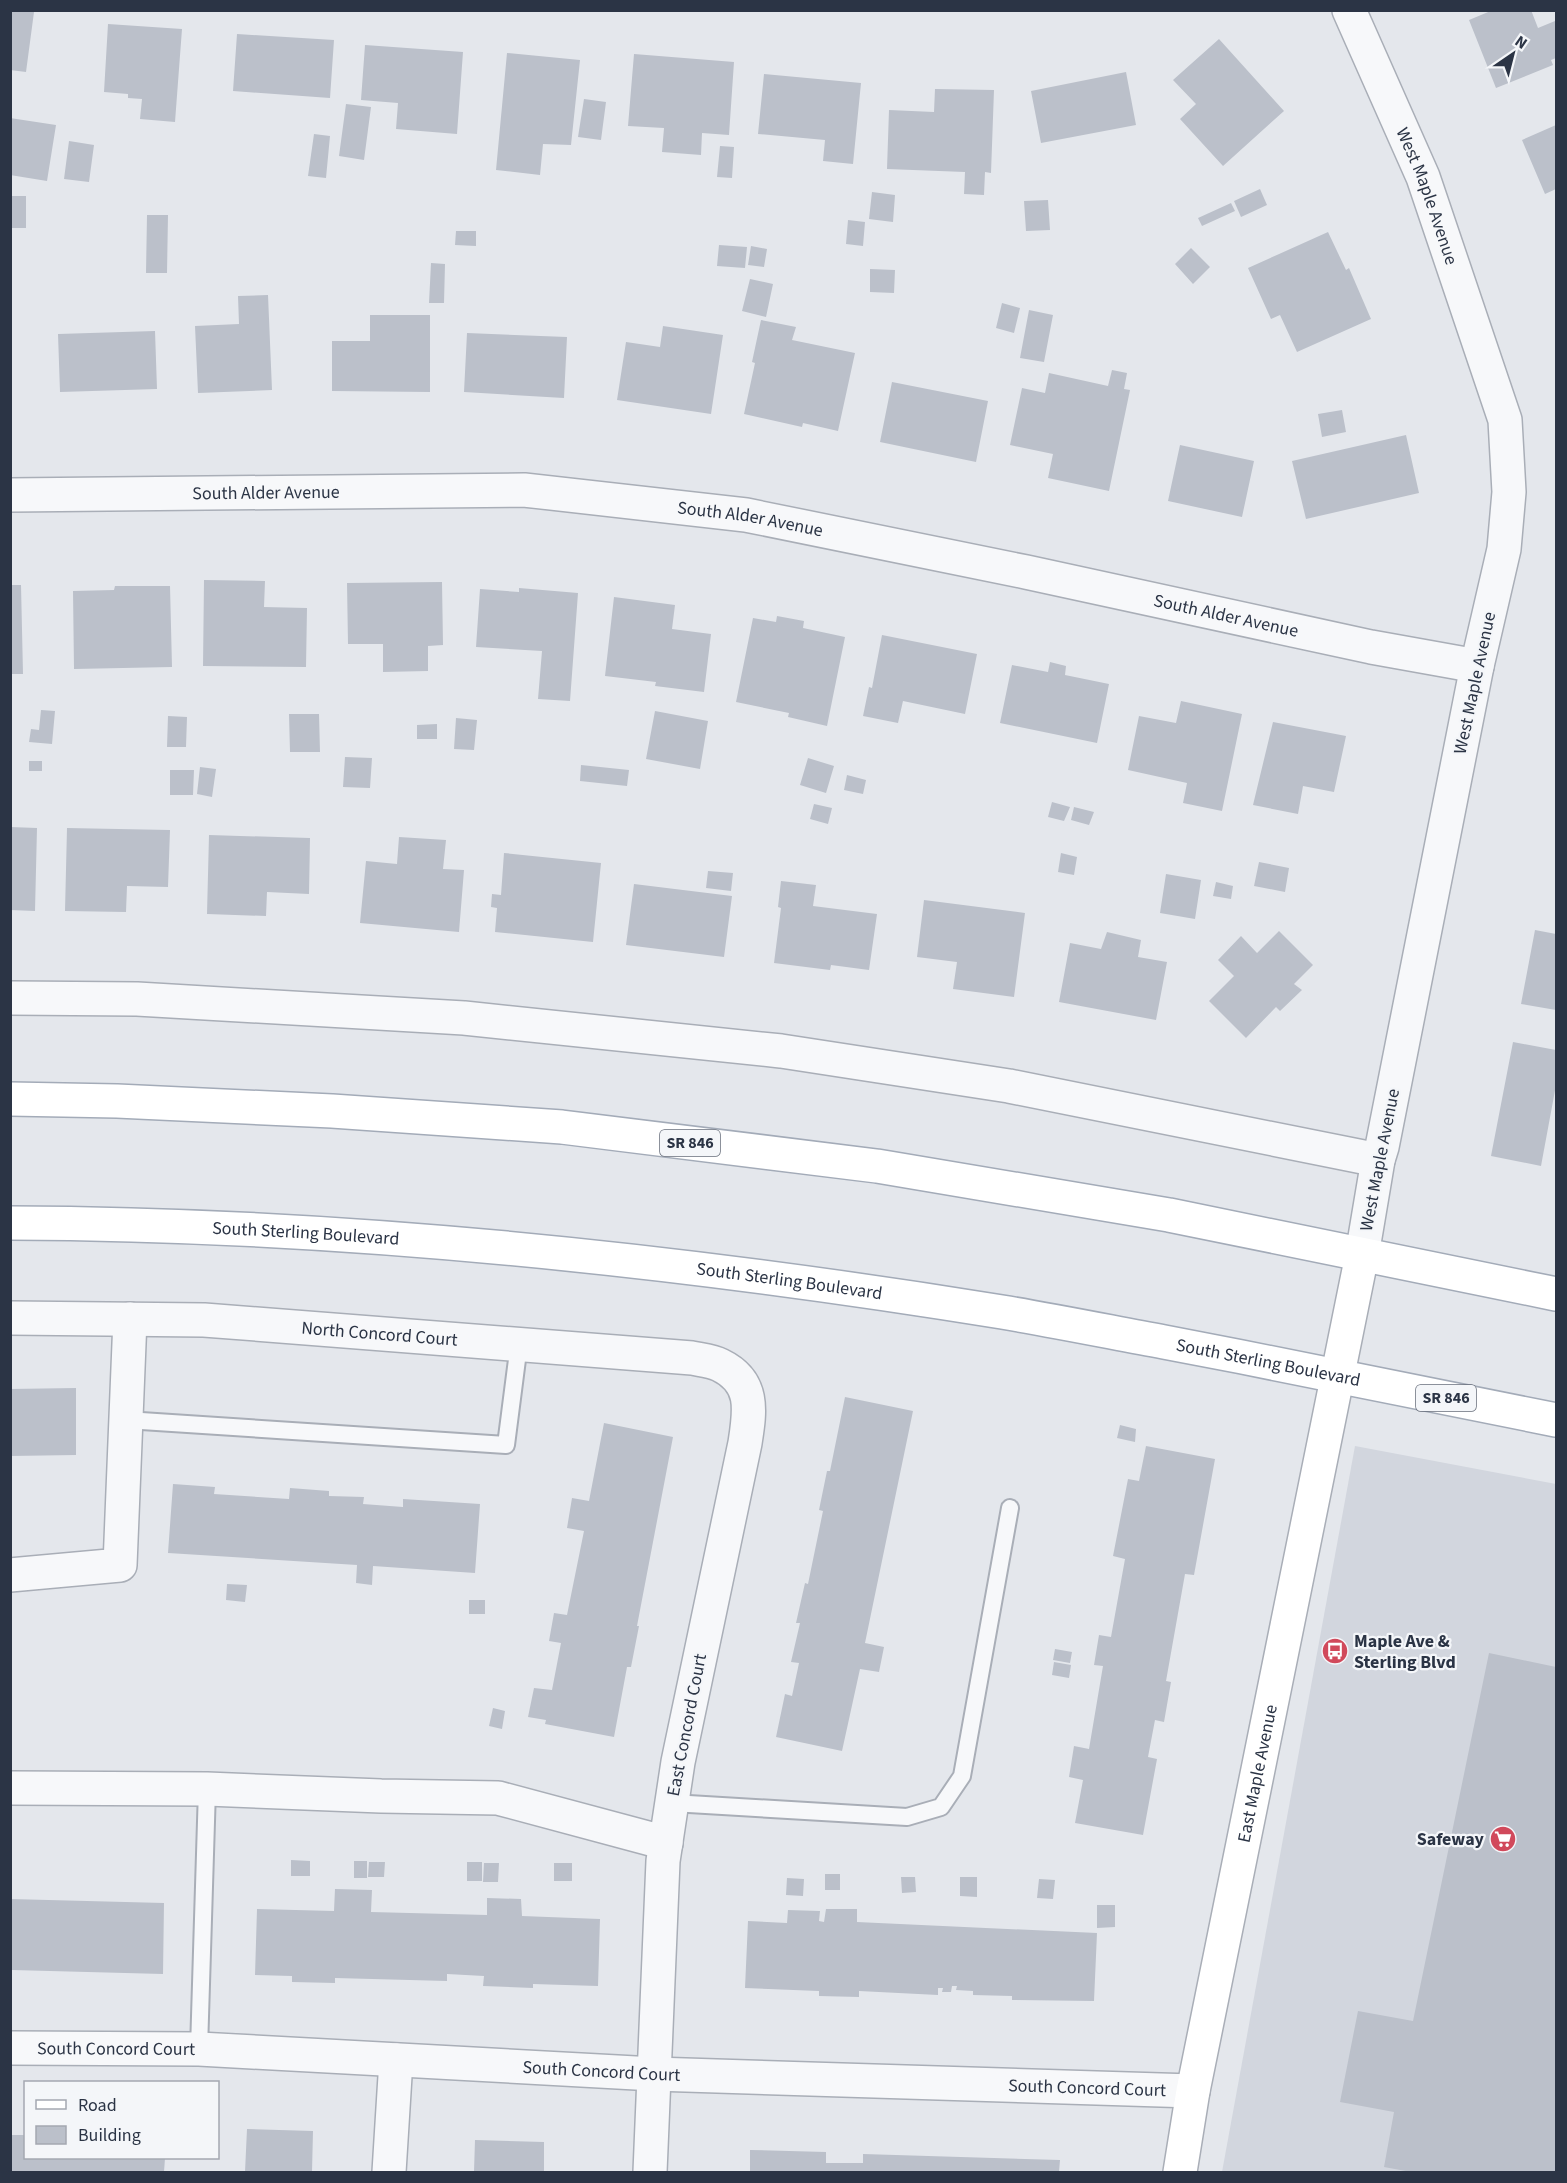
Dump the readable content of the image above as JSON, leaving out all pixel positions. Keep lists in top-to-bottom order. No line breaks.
{"streets":{"main road":["West Maple Avenue","SR 846","South Sterling Boulevard","East Maple Avenue"],"street":["South Alder Avenue","North Concord Court","East Concord Court","South Concord Court"]},"crossings":[["West Maple Avenue","South Alder Avenue"],["West Maple Avenue","SR 846"],["West Maple Avenue","South Sterling Boulevard"],["West Maple Avenue","East Maple Avenue"],["South Sterling Boulevard","East Maple Avenue"],["North Concord Court","East Concord Court"],["East Concord Court","South Concord Court"],["East Maple Avenue","South Concord Court"]],"places":{"bus stop":["Maple Ave & Sterling Blvd"],"supermarket":["Safeway"]},"legend":["Road","Building"],"north":"top right"}
